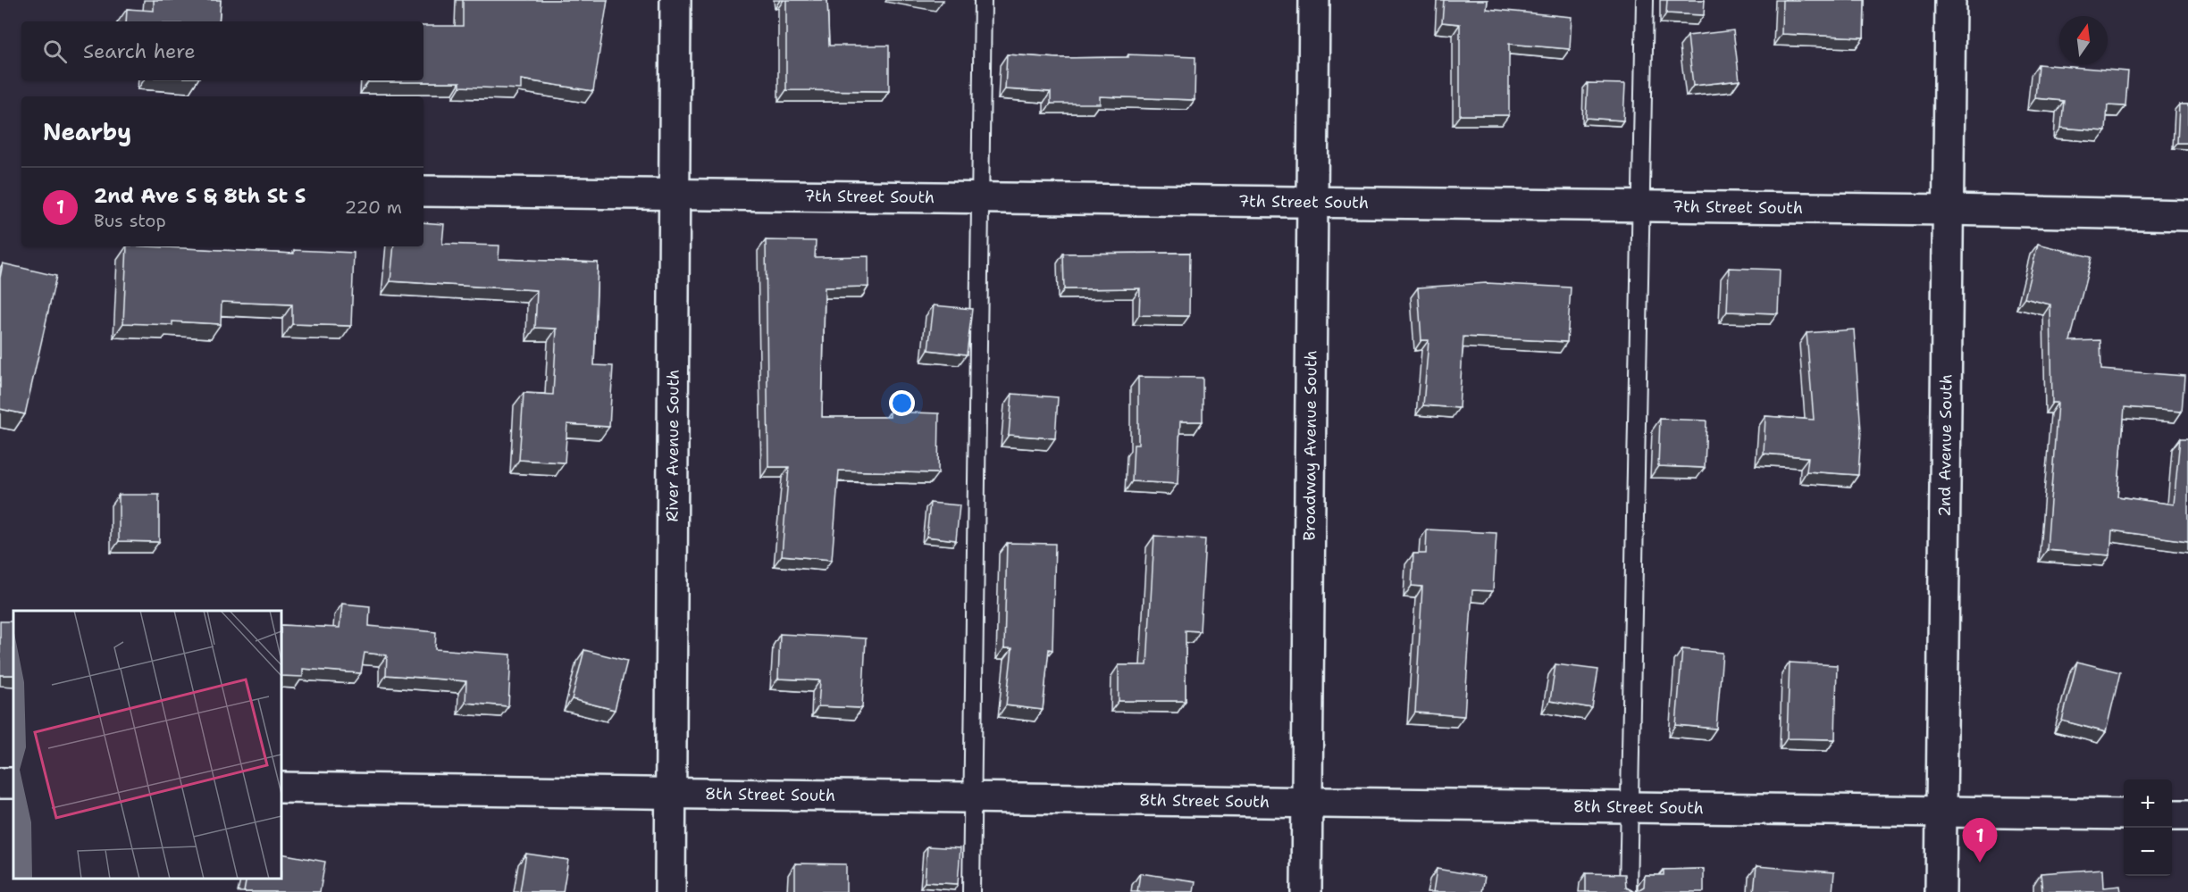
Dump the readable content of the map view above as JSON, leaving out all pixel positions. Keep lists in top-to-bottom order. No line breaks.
{"streets":{"street":["7th Street South","River Avenue South","Broadway Avenue South","2nd Avenue South","8th Street South"]},"crossings":[["7th Street South","River Avenue South"],["7th Street South","Broadway Avenue South"],["7th Street South","2nd Avenue South"],["River Avenue South","8th Street South"],["Broadway Avenue South","8th Street South"],["2nd Avenue South","8th Street South"]],"north":"top","page":{"search":"Search here","heading":"Nearby","list":[{"mark":"1","name":"2nd Ave S & 8th St S","note":"Bus stop","value":"220 m"}],"map_buttons":["+","−"],"pins":"1"}}
